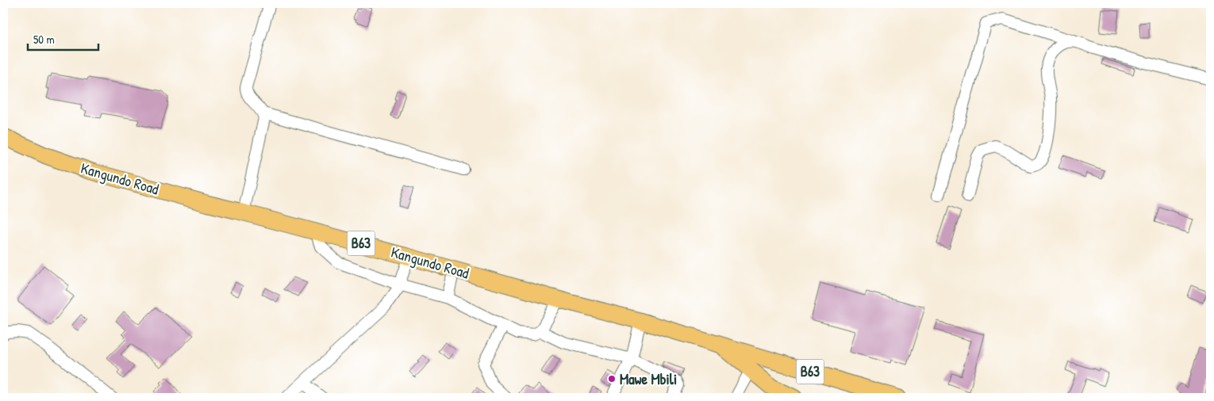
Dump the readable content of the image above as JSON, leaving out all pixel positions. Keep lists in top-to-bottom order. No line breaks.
{"streets":{"highway":["Kangundo Road","B63"]},"places":["Mawe Mbili"],"scale_bar":"50 m"}
